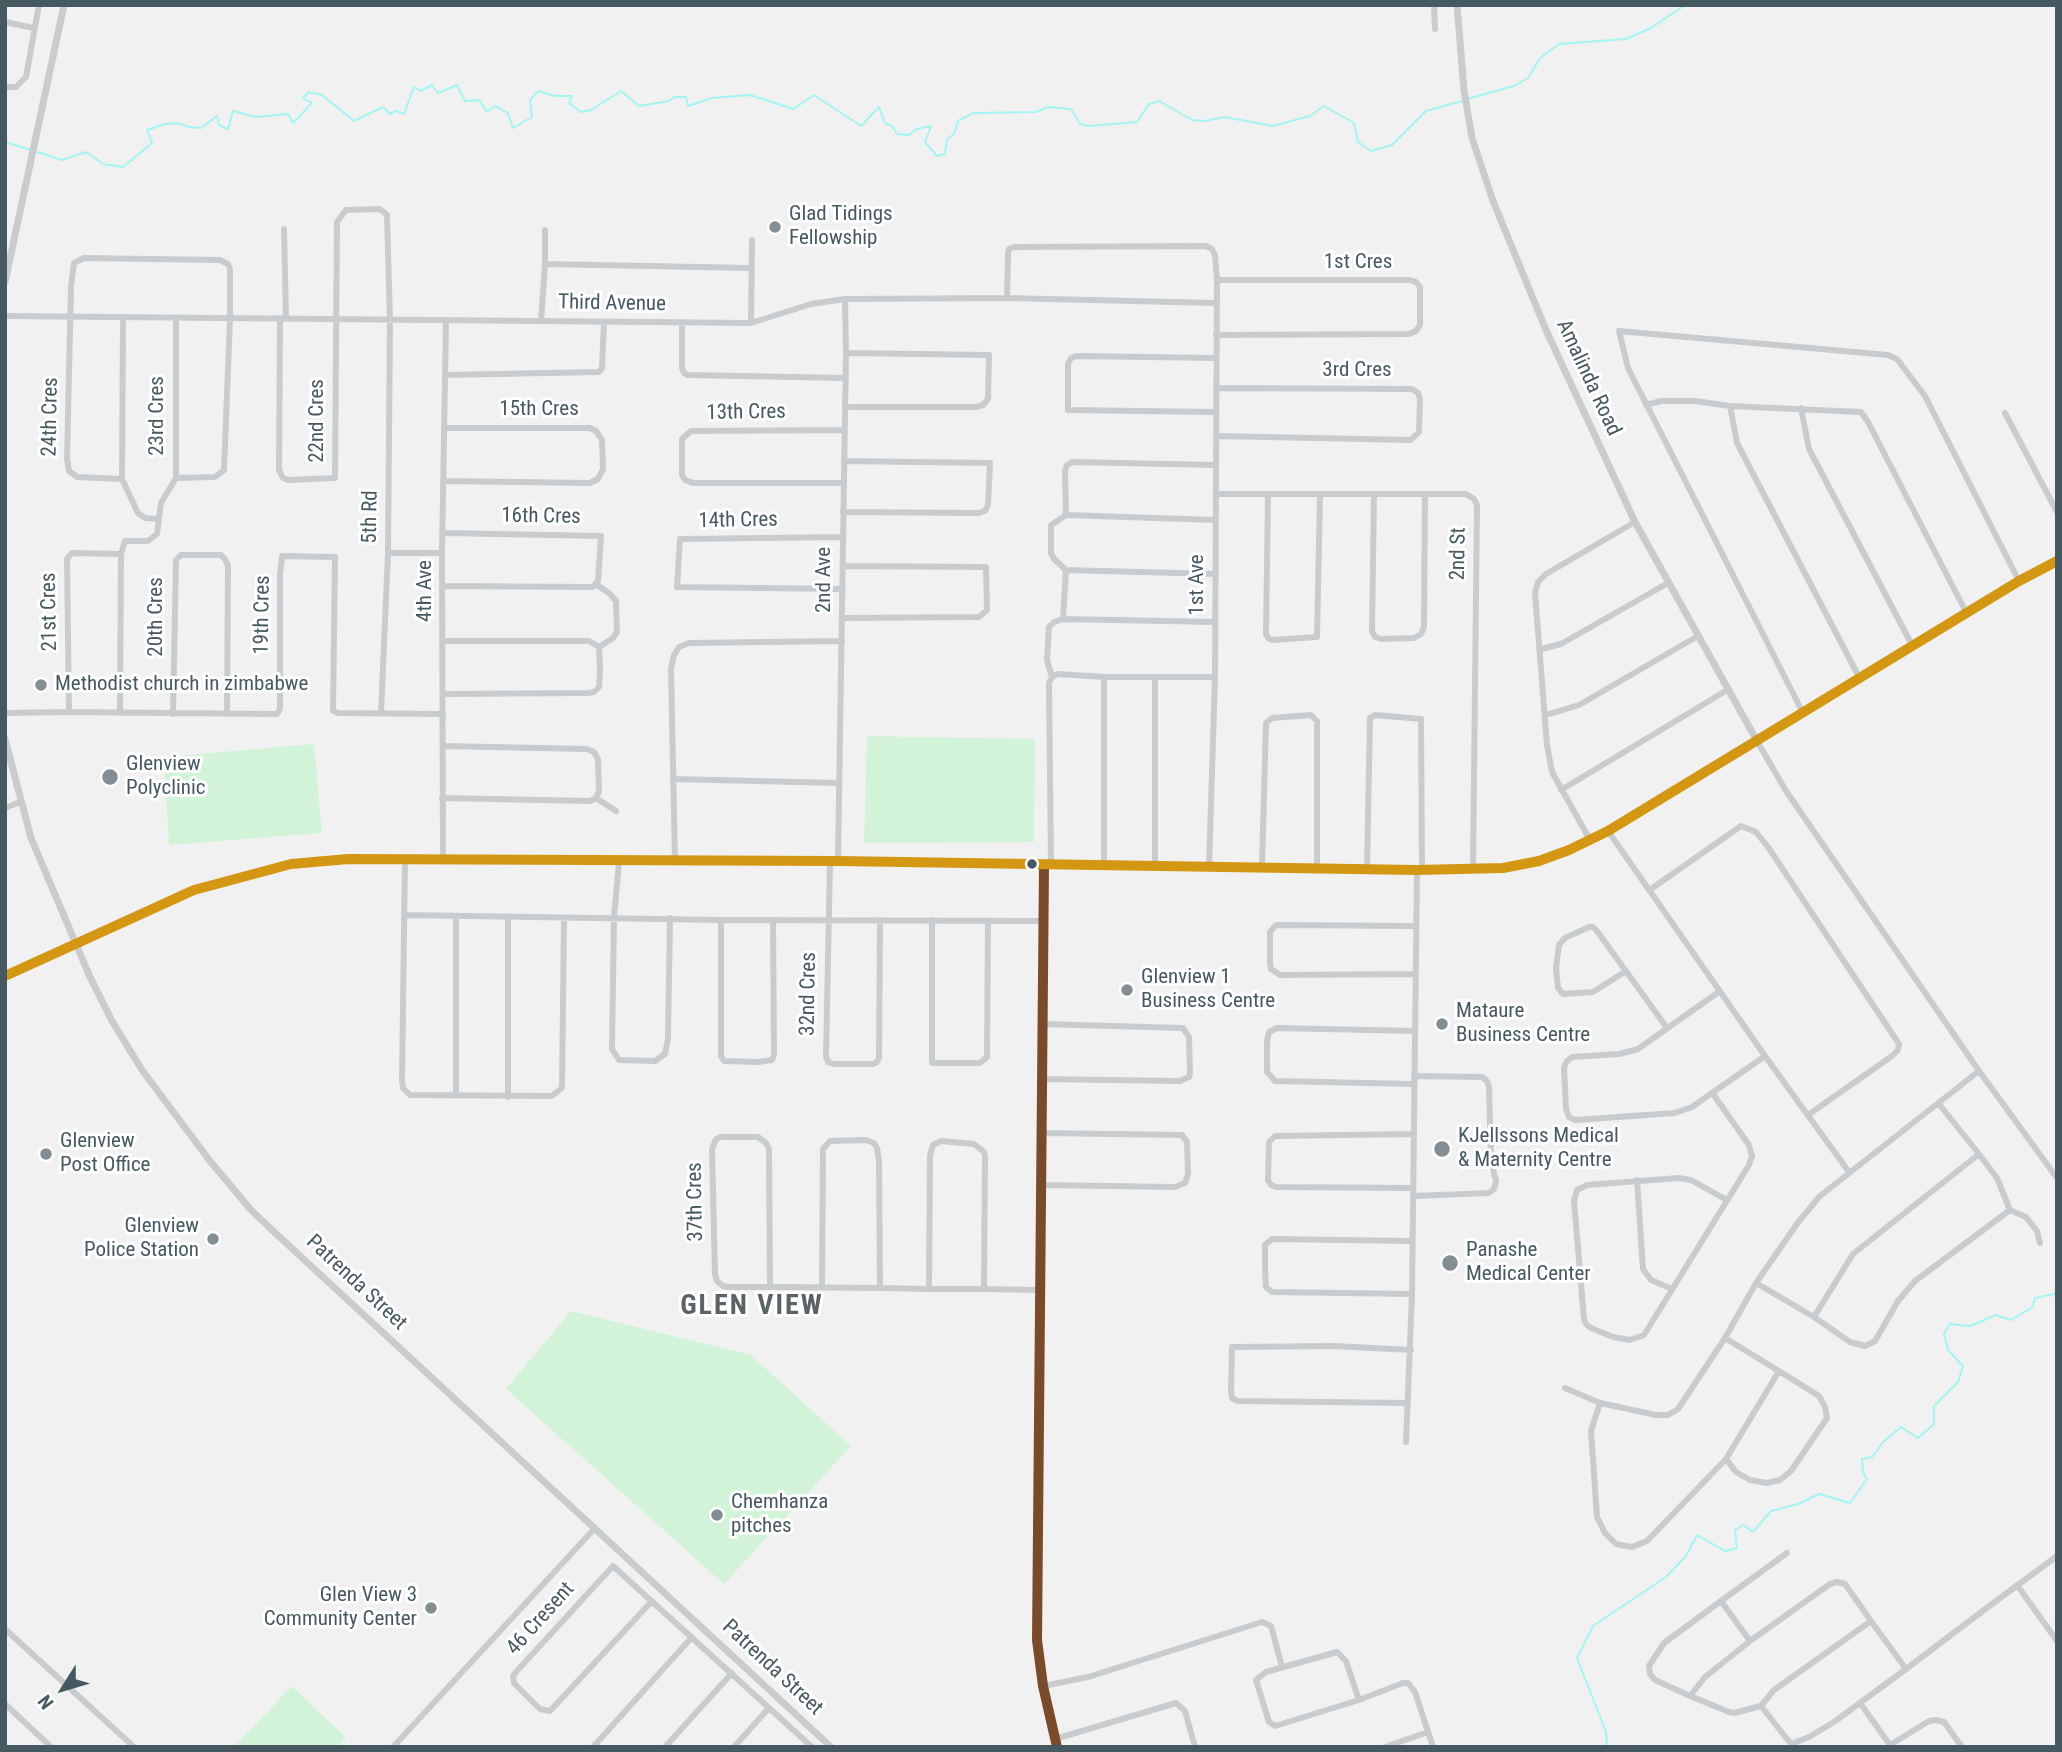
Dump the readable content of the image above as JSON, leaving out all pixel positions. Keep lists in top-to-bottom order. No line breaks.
{"streets":{"street":["1st Cres","Third Avenue","3rd Cres","Amalinda Road","15th Cres","13th Cres","23rd Cres","24th Cres","22nd Cres","5th Rd","16th Cres","14th Cres","2nd St","2nd Ave","1st Ave","4th Ave","21st Cres","19th Cres","20th Cres","32nd Cres","37th Cres","Patrenda Street","46 Cresent"]},"crossings":[["1st Cres","1st Ave"],["Third Avenue","23rd Cres"],["Third Avenue","24th Cres"],["Third Avenue","22nd Cres"],["Third Avenue","5th Rd"],["Third Avenue","2nd Ave"],["Third Avenue","1st Ave"],["Third Avenue","4th Ave"],["3rd Cres","1st Ave"],["15th Cres","4th Ave"],["13th Cres","2nd Ave"],["23rd Cres","24th Cres"],["22nd Cres","5th Rd"],["5th Rd","19th Cres"],["16th Cres","4th Ave"],["14th Cres","2nd Ave"],["2nd St","1st Ave"],["2nd Ave","32nd Cres"],["19th Cres","20th Cres"]],"districts":["GLEN VIEW"],"places":["Glad Tidings Fellowship","Methodist church in zimbabwe","Glenview Polyclinic","Glenview 1 Business Centre","Mataure Business Centre","KJellssons Medical & Maternity Centre","Glenview Post Office","Glenview Police Station","Panashe Medical Center","Chemhanza pitches","Glen View 3 Community Center"],"north":"bottom left"}
